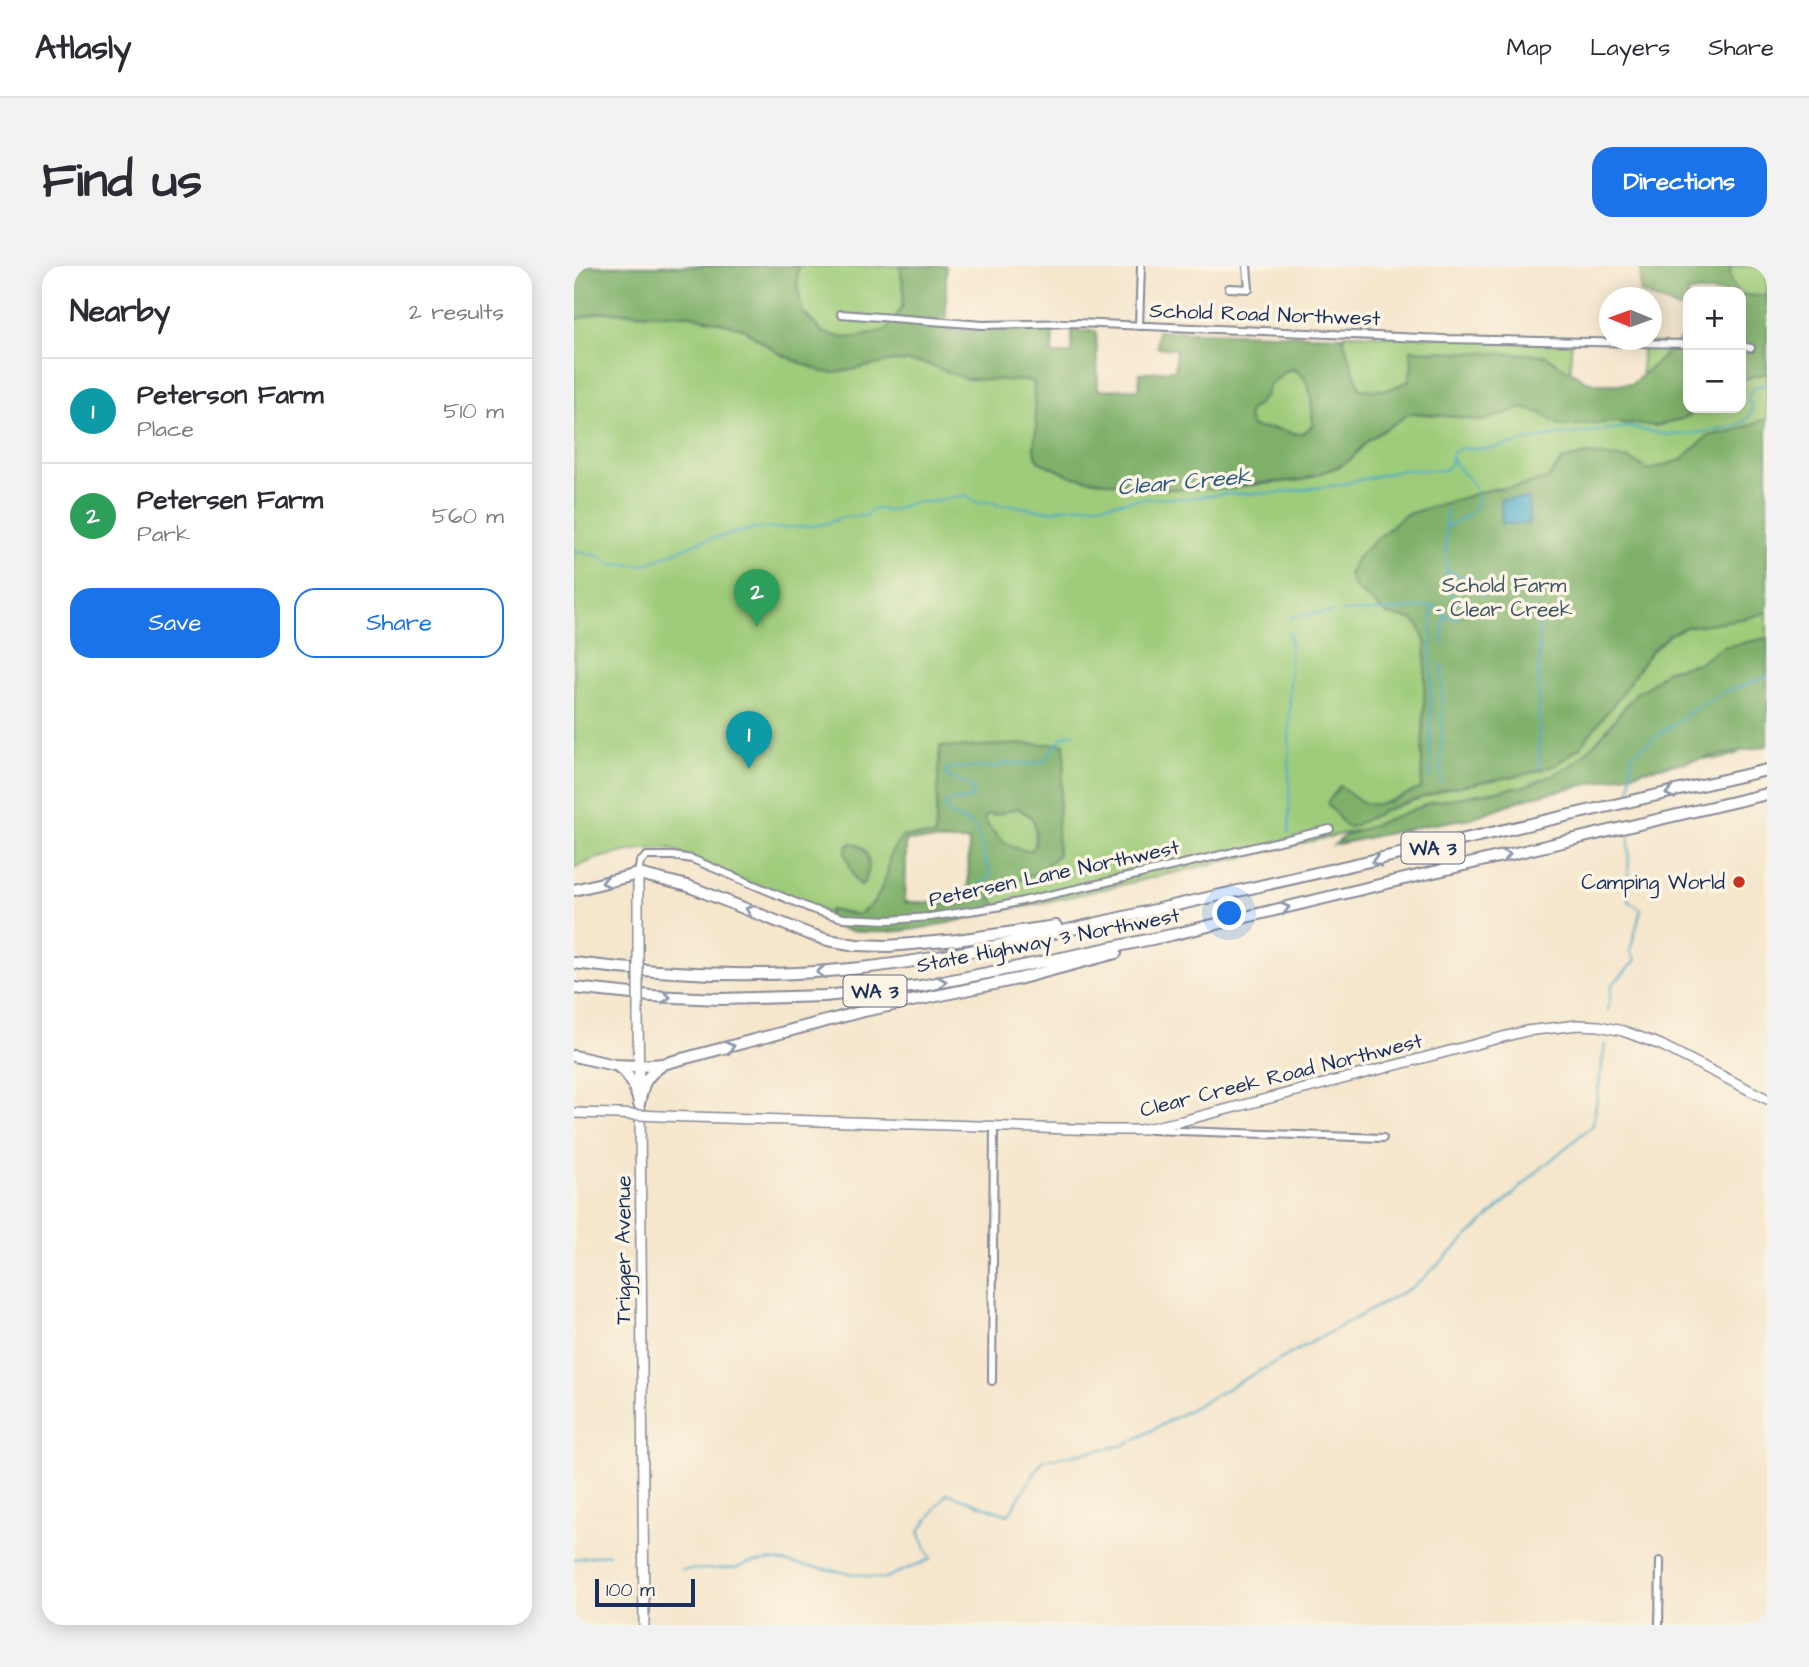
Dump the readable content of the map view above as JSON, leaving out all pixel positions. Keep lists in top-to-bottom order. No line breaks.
{"streets":{"highway":["WA 3","State Highway 3 Northwest"],"main road":["Clear Creek Road Northwest","Trigger Avenue"],"street":["Schold Road Northwest","Petersen Lane Northwest"]},"crossings":[["Petersen Lane Northwest","Trigger Avenue"]],"water":["Clear Creek"],"parks":["Schold Farm - Clear Creek"],"places":["Camping World"],"scale_bar":"100 m","north":"left","page":{"header":"Atlasly","nav":["Map","Layers","Share"],"buttons":["Directions",["Save","Share"]],"title":"Find us","heading":["Nearby","2 results"],"map_buttons":["+","−"],"list":[{"mark":"1","name":"Peterson Farm","note":"Place","value":"510 m"},{"mark":"2","name":"Petersen Farm","note":"Park","value":"560 m"}],"pins":["2","1"],"scale":"100 m"}}
